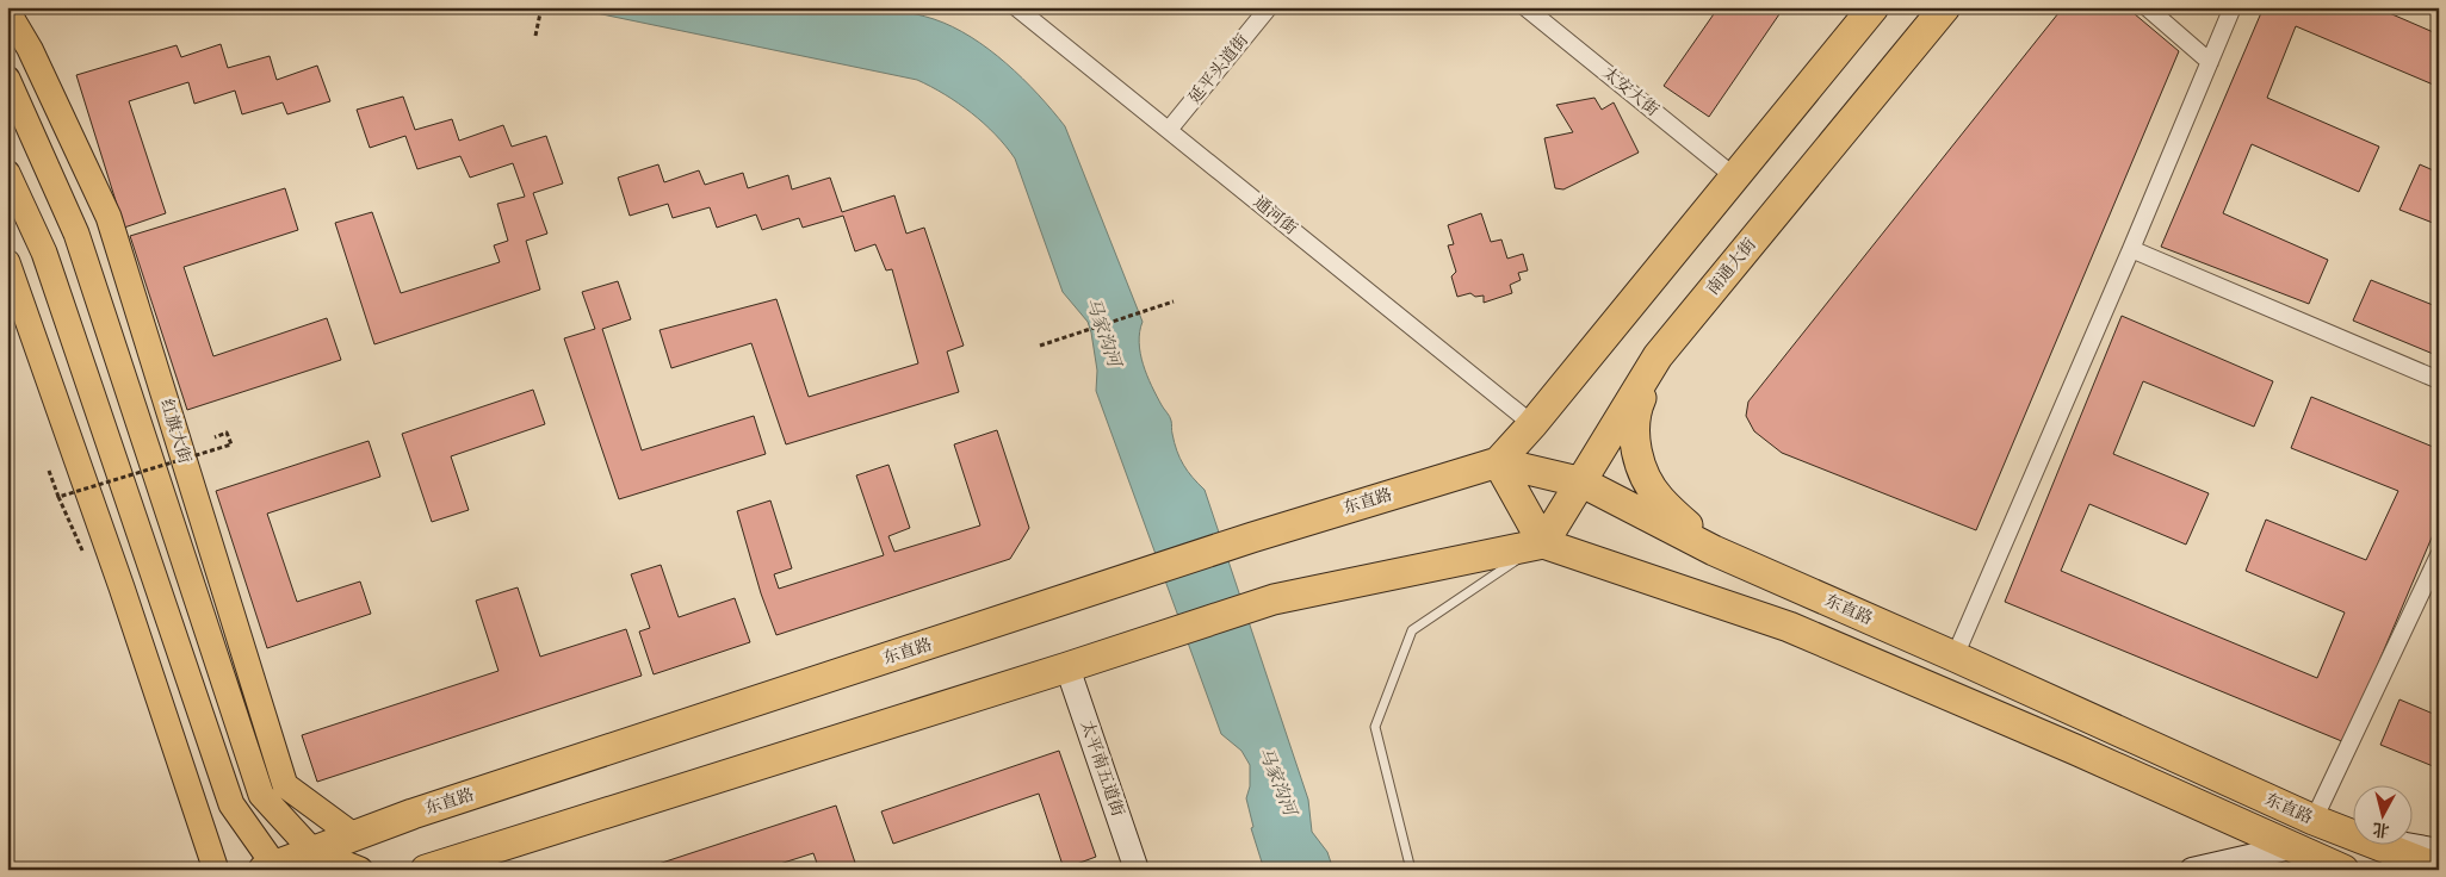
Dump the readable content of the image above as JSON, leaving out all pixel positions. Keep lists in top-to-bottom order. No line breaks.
{"streets":{"highway":["南通大街","东直路"],"main road":["红旗大街"],"street":["延平头道街","太安大街","通河街","太平南五道街"]},"crossings":[["延平头道街","通河街"],["南通大街","东直路"],["红旗大街","东直路"]],"water":["马家沟河"],"north":"bottom"}
